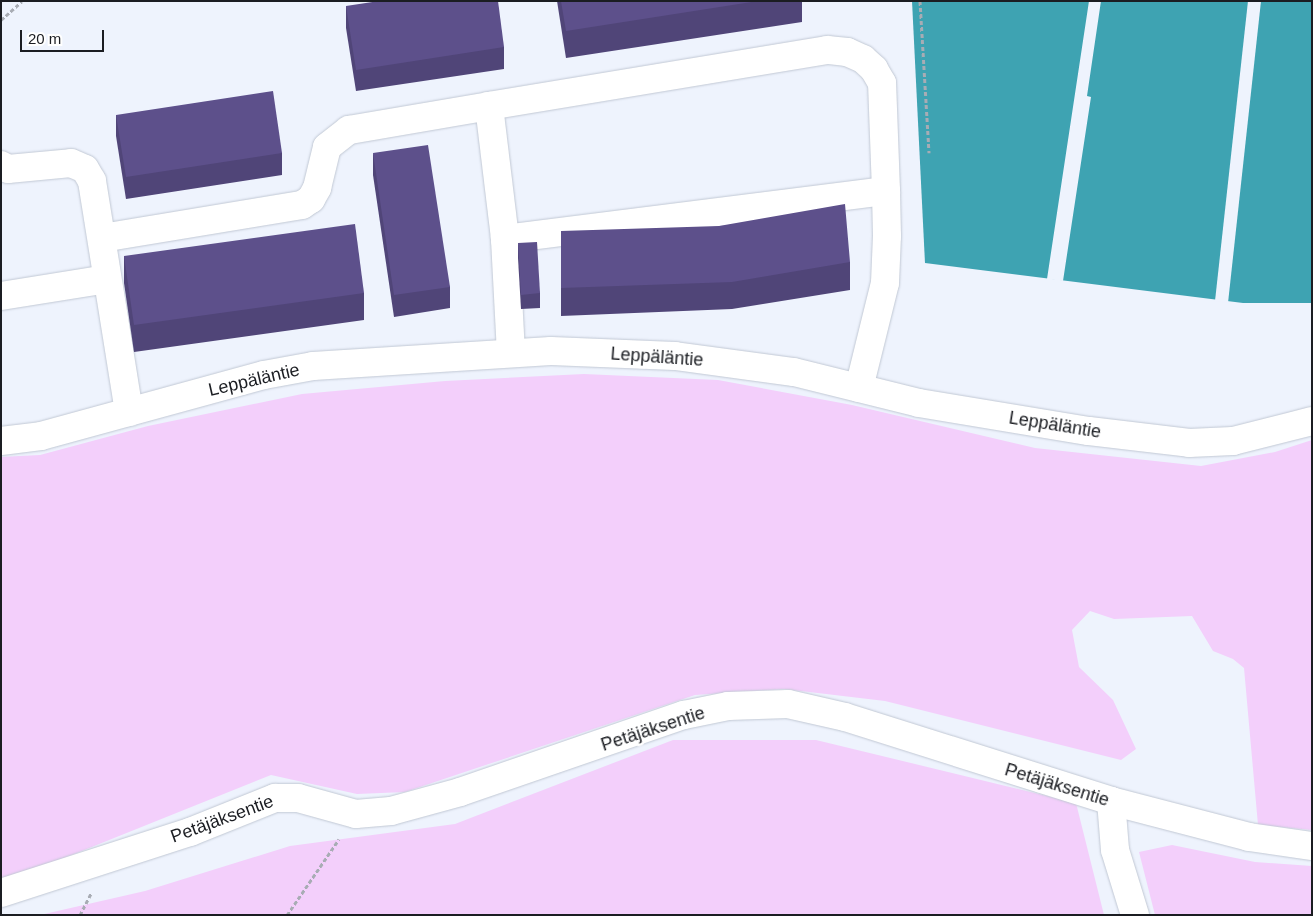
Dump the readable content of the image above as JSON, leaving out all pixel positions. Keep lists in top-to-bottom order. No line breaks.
{"streets":{"street":["Leppäläntie","Petäjäksentie"]},"scale_bar":"20 m"}
